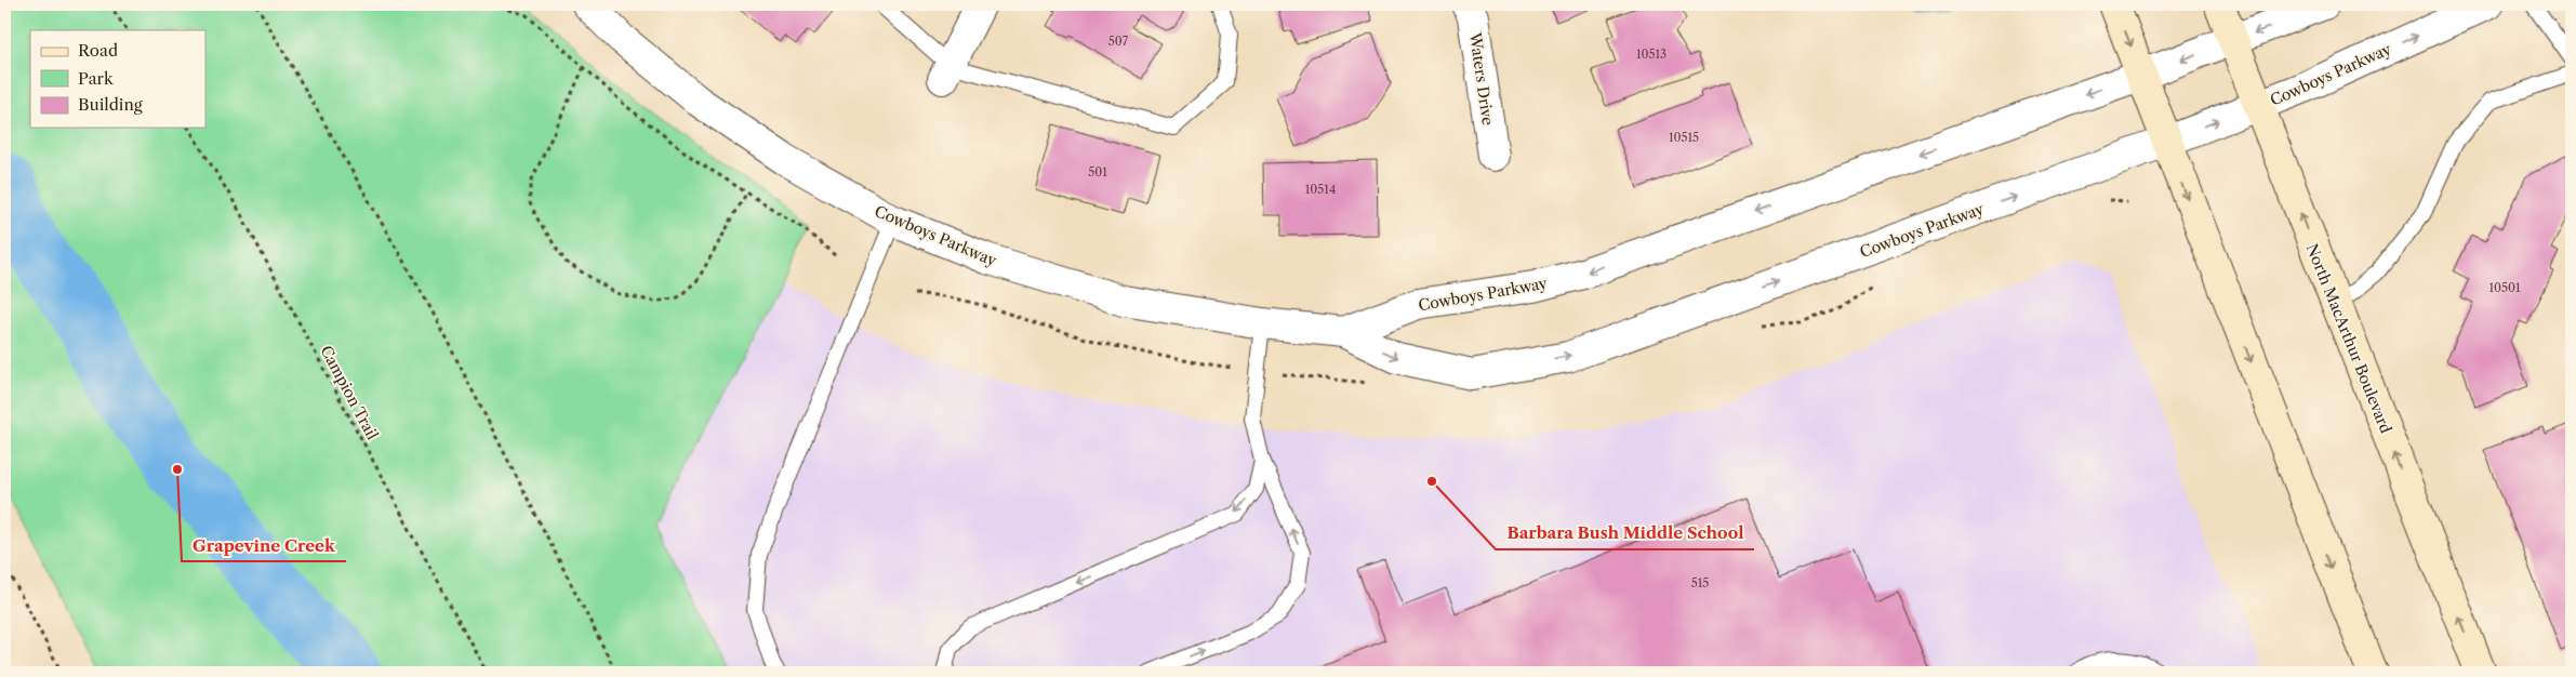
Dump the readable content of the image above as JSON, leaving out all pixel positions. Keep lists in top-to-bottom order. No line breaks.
{"streets":{"main road":["North MacArthur Boulevard"],"street":["Cowboys Parkway","Waters Drive"],"path":["Campion Trail"]},"crossings":[["Cowboys Parkway","North MacArthur Boulevard"]],"places":["Grapevine Creek","Barbara Bush Middle School"],"house_numbers":["507","10513","10515","501","10514","10501","515"],"legend":["Road","Park","Building"]}
